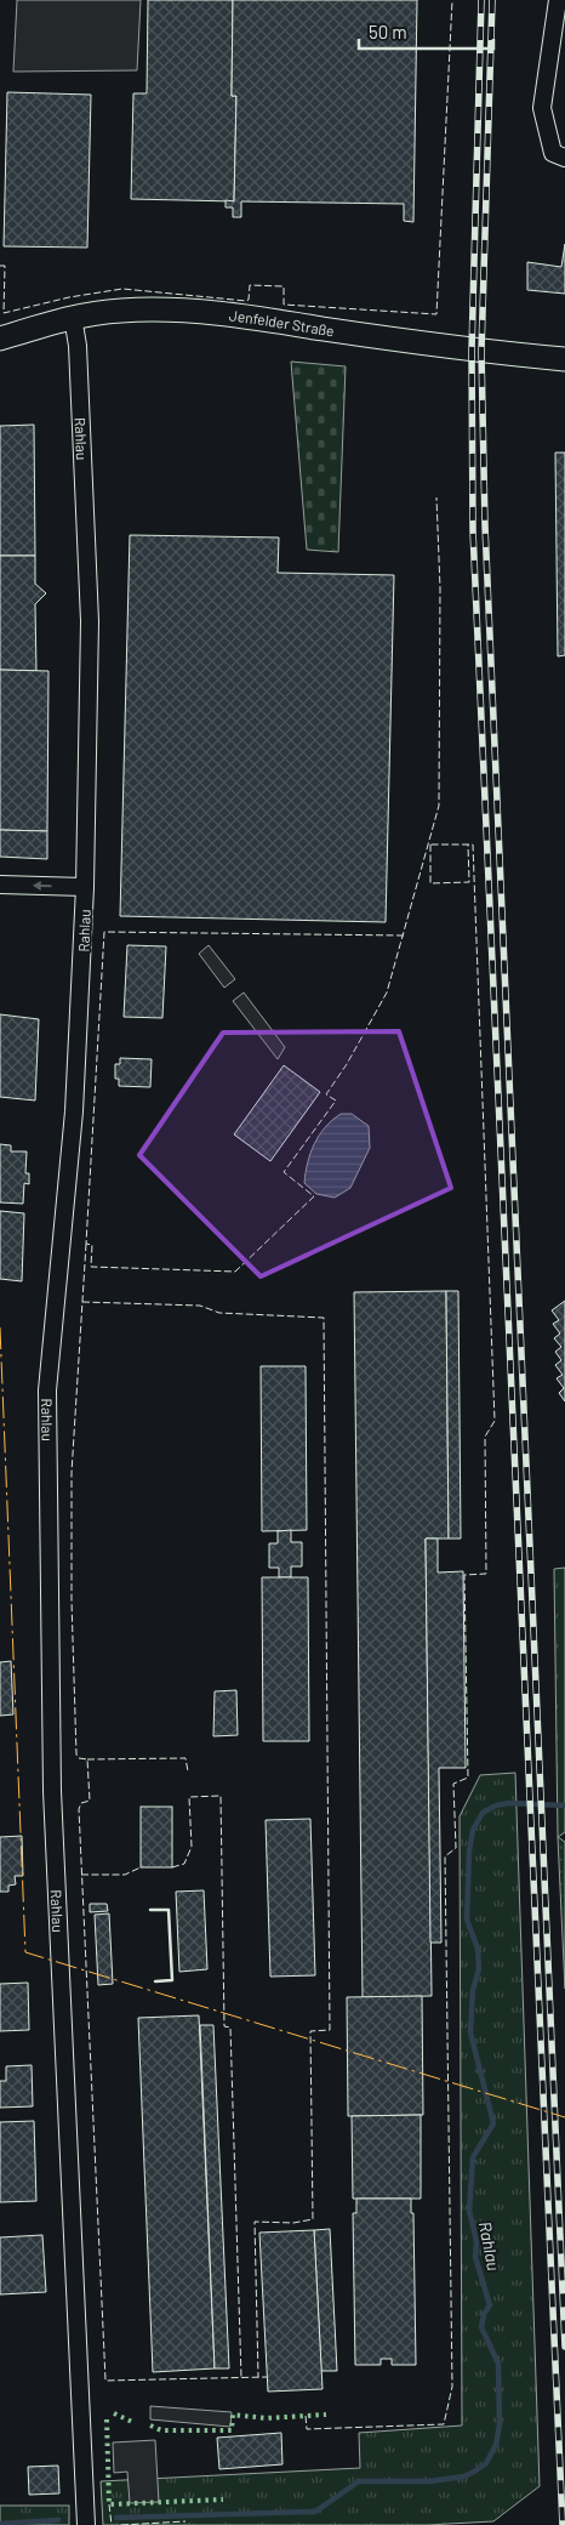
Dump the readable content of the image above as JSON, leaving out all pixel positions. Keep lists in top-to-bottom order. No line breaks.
{"streets":{"street":["Jenfelder Straße","Rahlau"]},"crossings":[["Jenfelder Straße","Rahlau"]],"water":["Rahlau"],"scale_bar":"50 m"}
